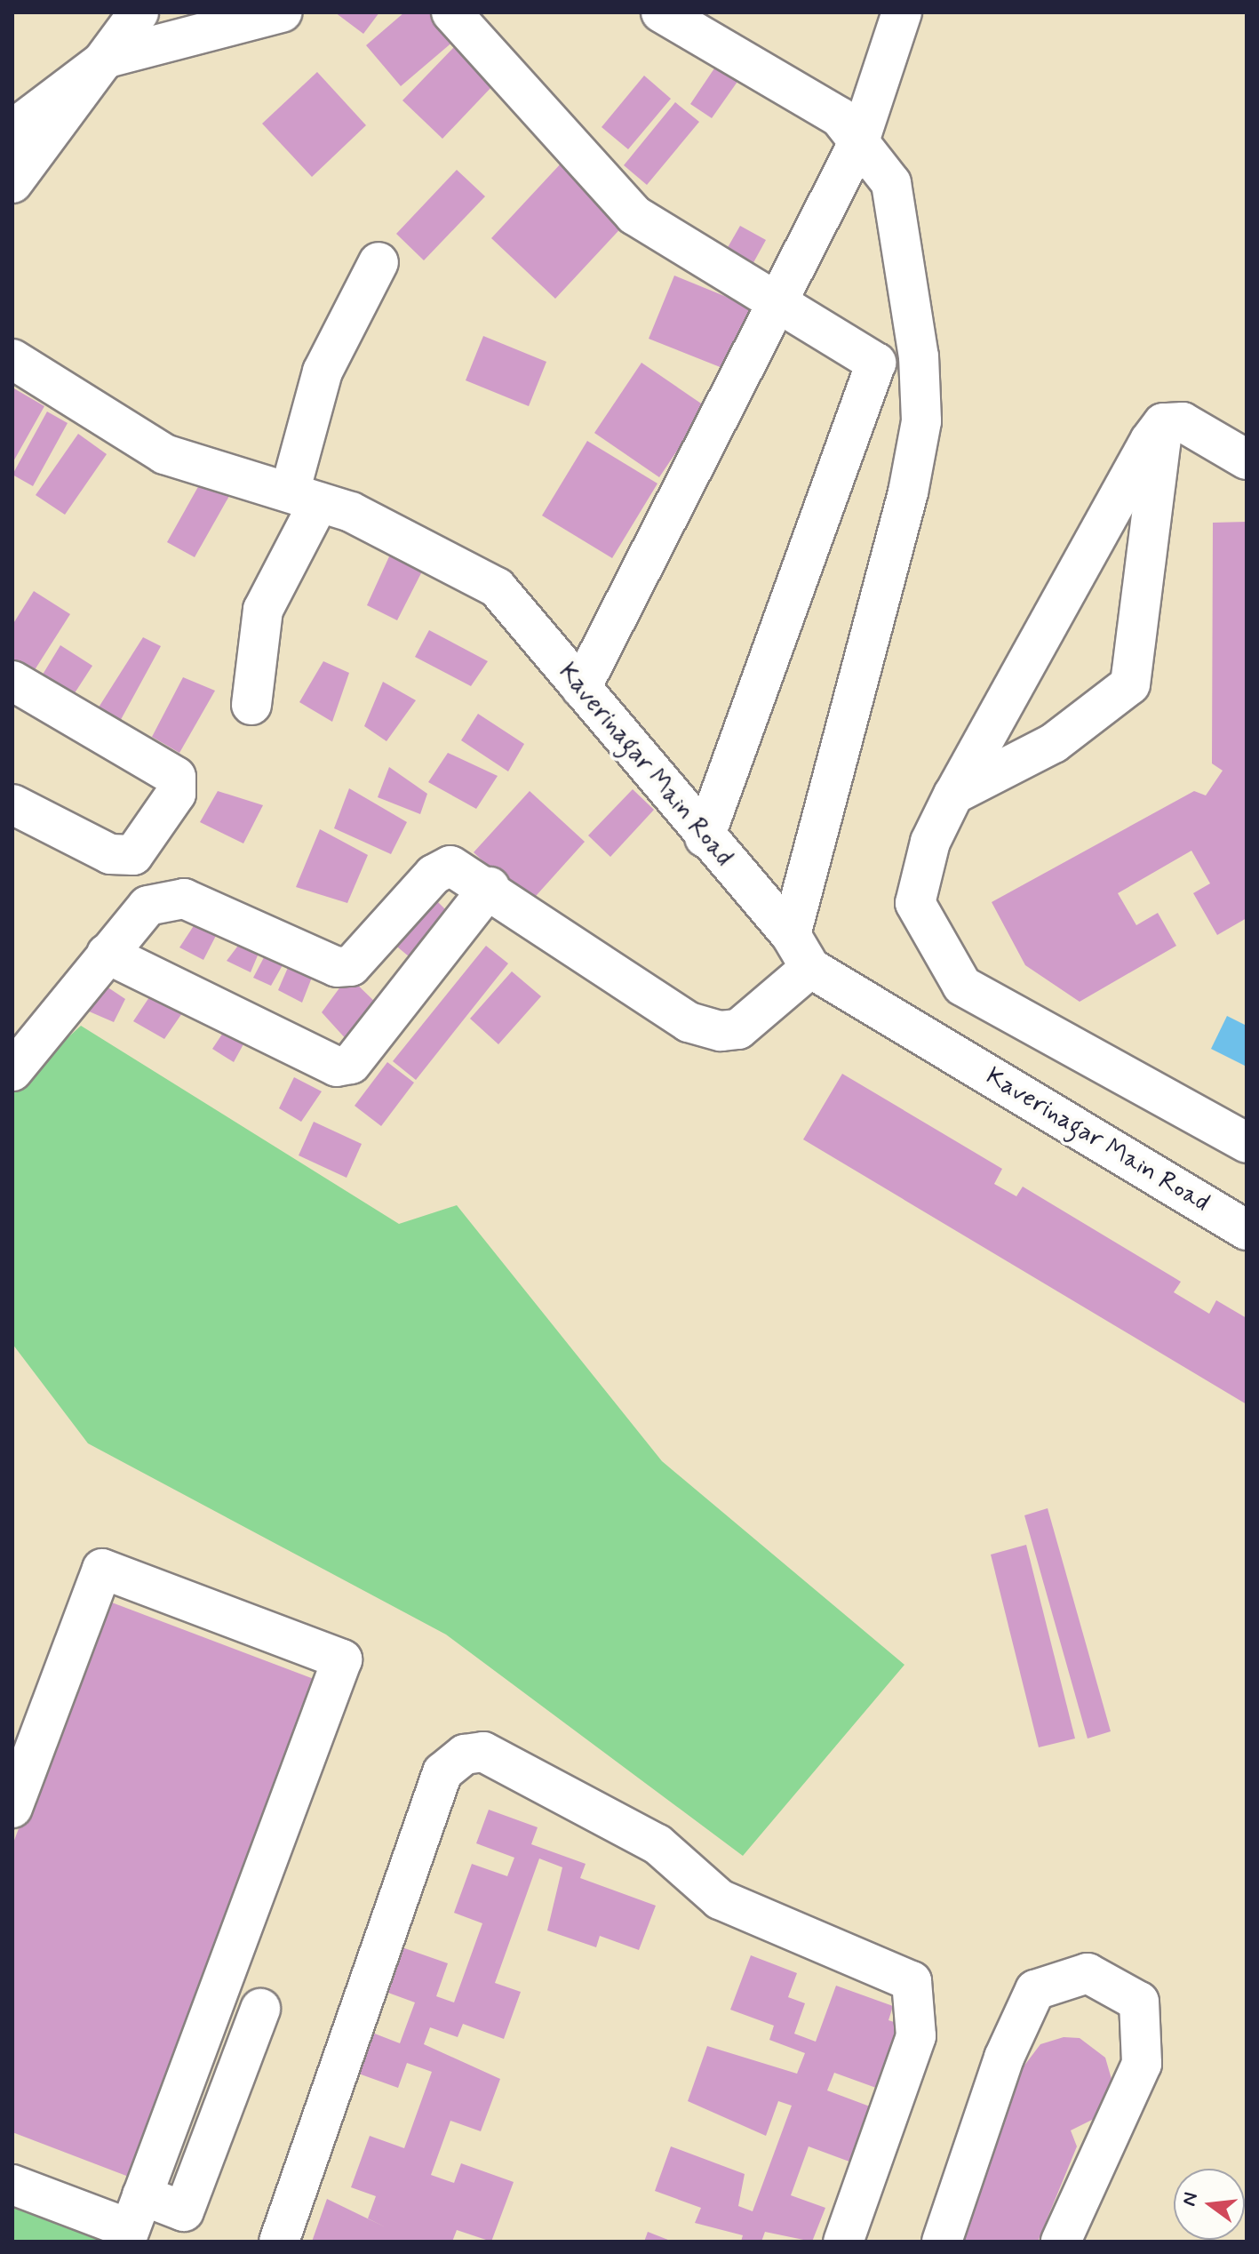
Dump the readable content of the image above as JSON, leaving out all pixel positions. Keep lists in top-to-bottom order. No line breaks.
{"streets":{"street":["Kaverinagar Main Road"]},"north":"left"}
